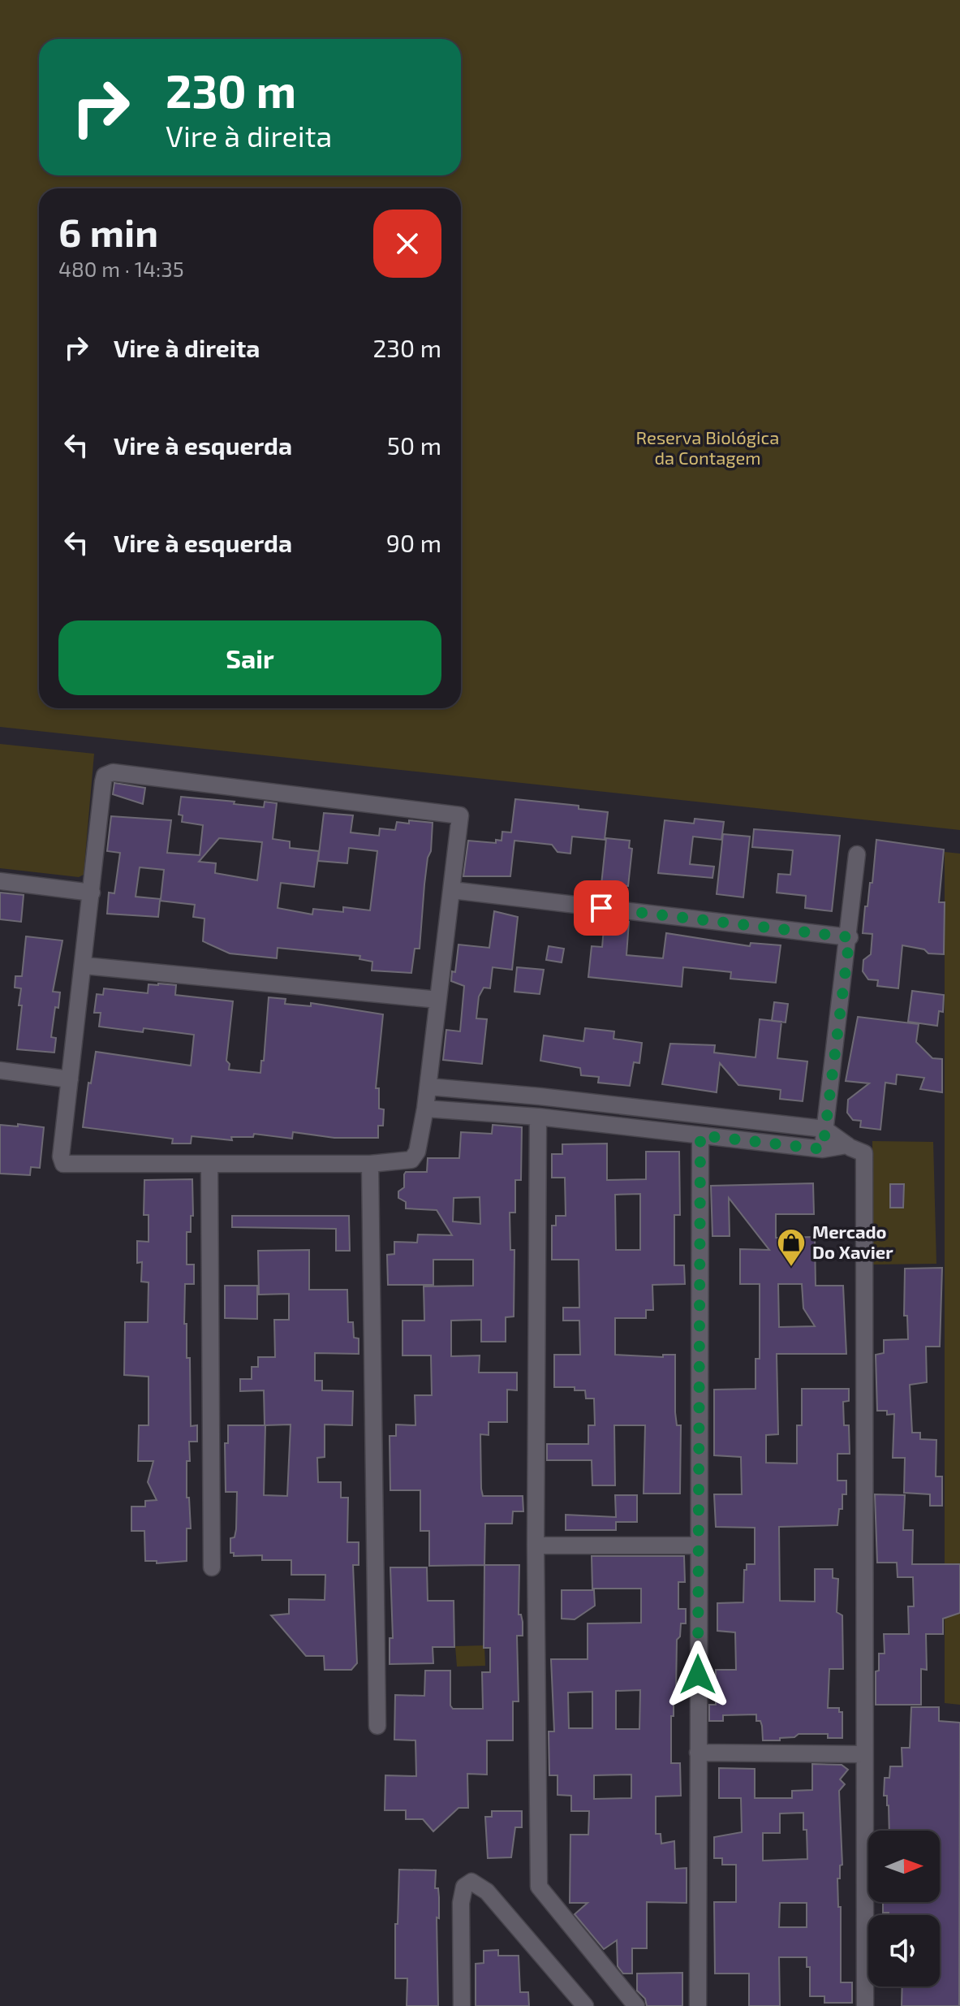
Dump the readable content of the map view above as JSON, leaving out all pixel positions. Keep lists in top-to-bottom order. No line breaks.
{"parks":["Reserva Biológica da Contagem"],"places":{"shop":["Mercado Do Xavier"]},"north":"right","page":{"turn":["230 m","Vire à direita"],"heading":["6 min","480 m · 14:35"],"list":[{"name":"Vire à direita","value":"230 m"},{"name":"Vire à esquerda","value":"50 m"},{"name":"Vire à esquerda","value":"90 m"}],"buttons":"Sair"}}
